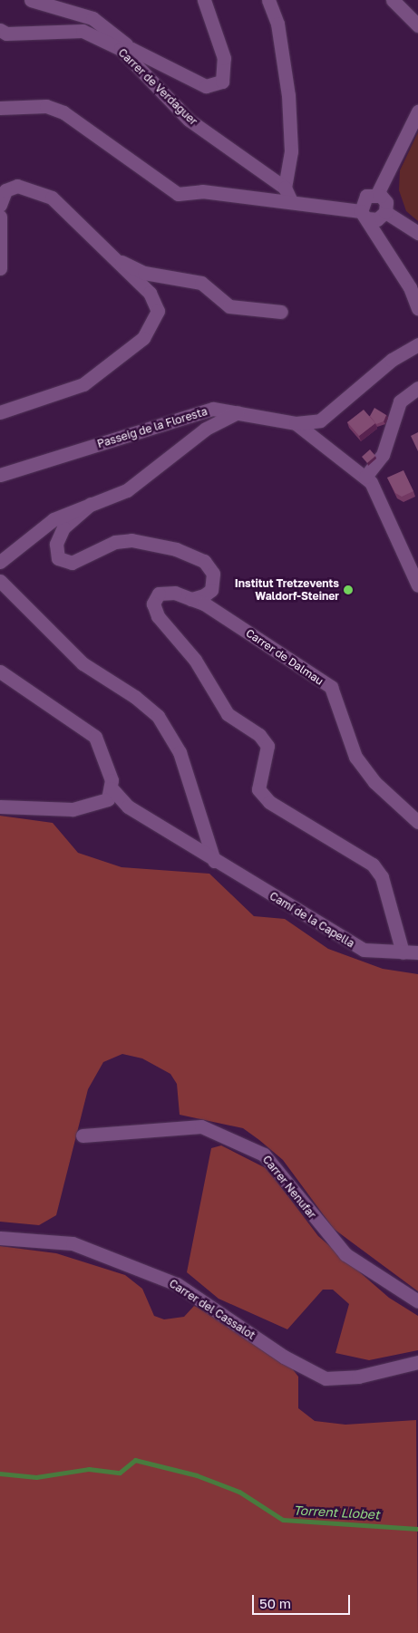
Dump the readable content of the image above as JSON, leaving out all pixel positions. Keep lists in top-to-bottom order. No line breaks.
{"streets":{"street":["Carrer de Verdaguer","Passeig de la Floresta","Carrer de Dalmau","Camí de la Capella","Carrer Nenufar","Carrer del Cassalot"]},"crossings":[["Carrer de Dalmau","Camí de la Capella"]],"water":["Torrent Llobet"],"places":["Institut Tretzevents Waldorf-Steiner"],"scale_bar":"50 m"}
